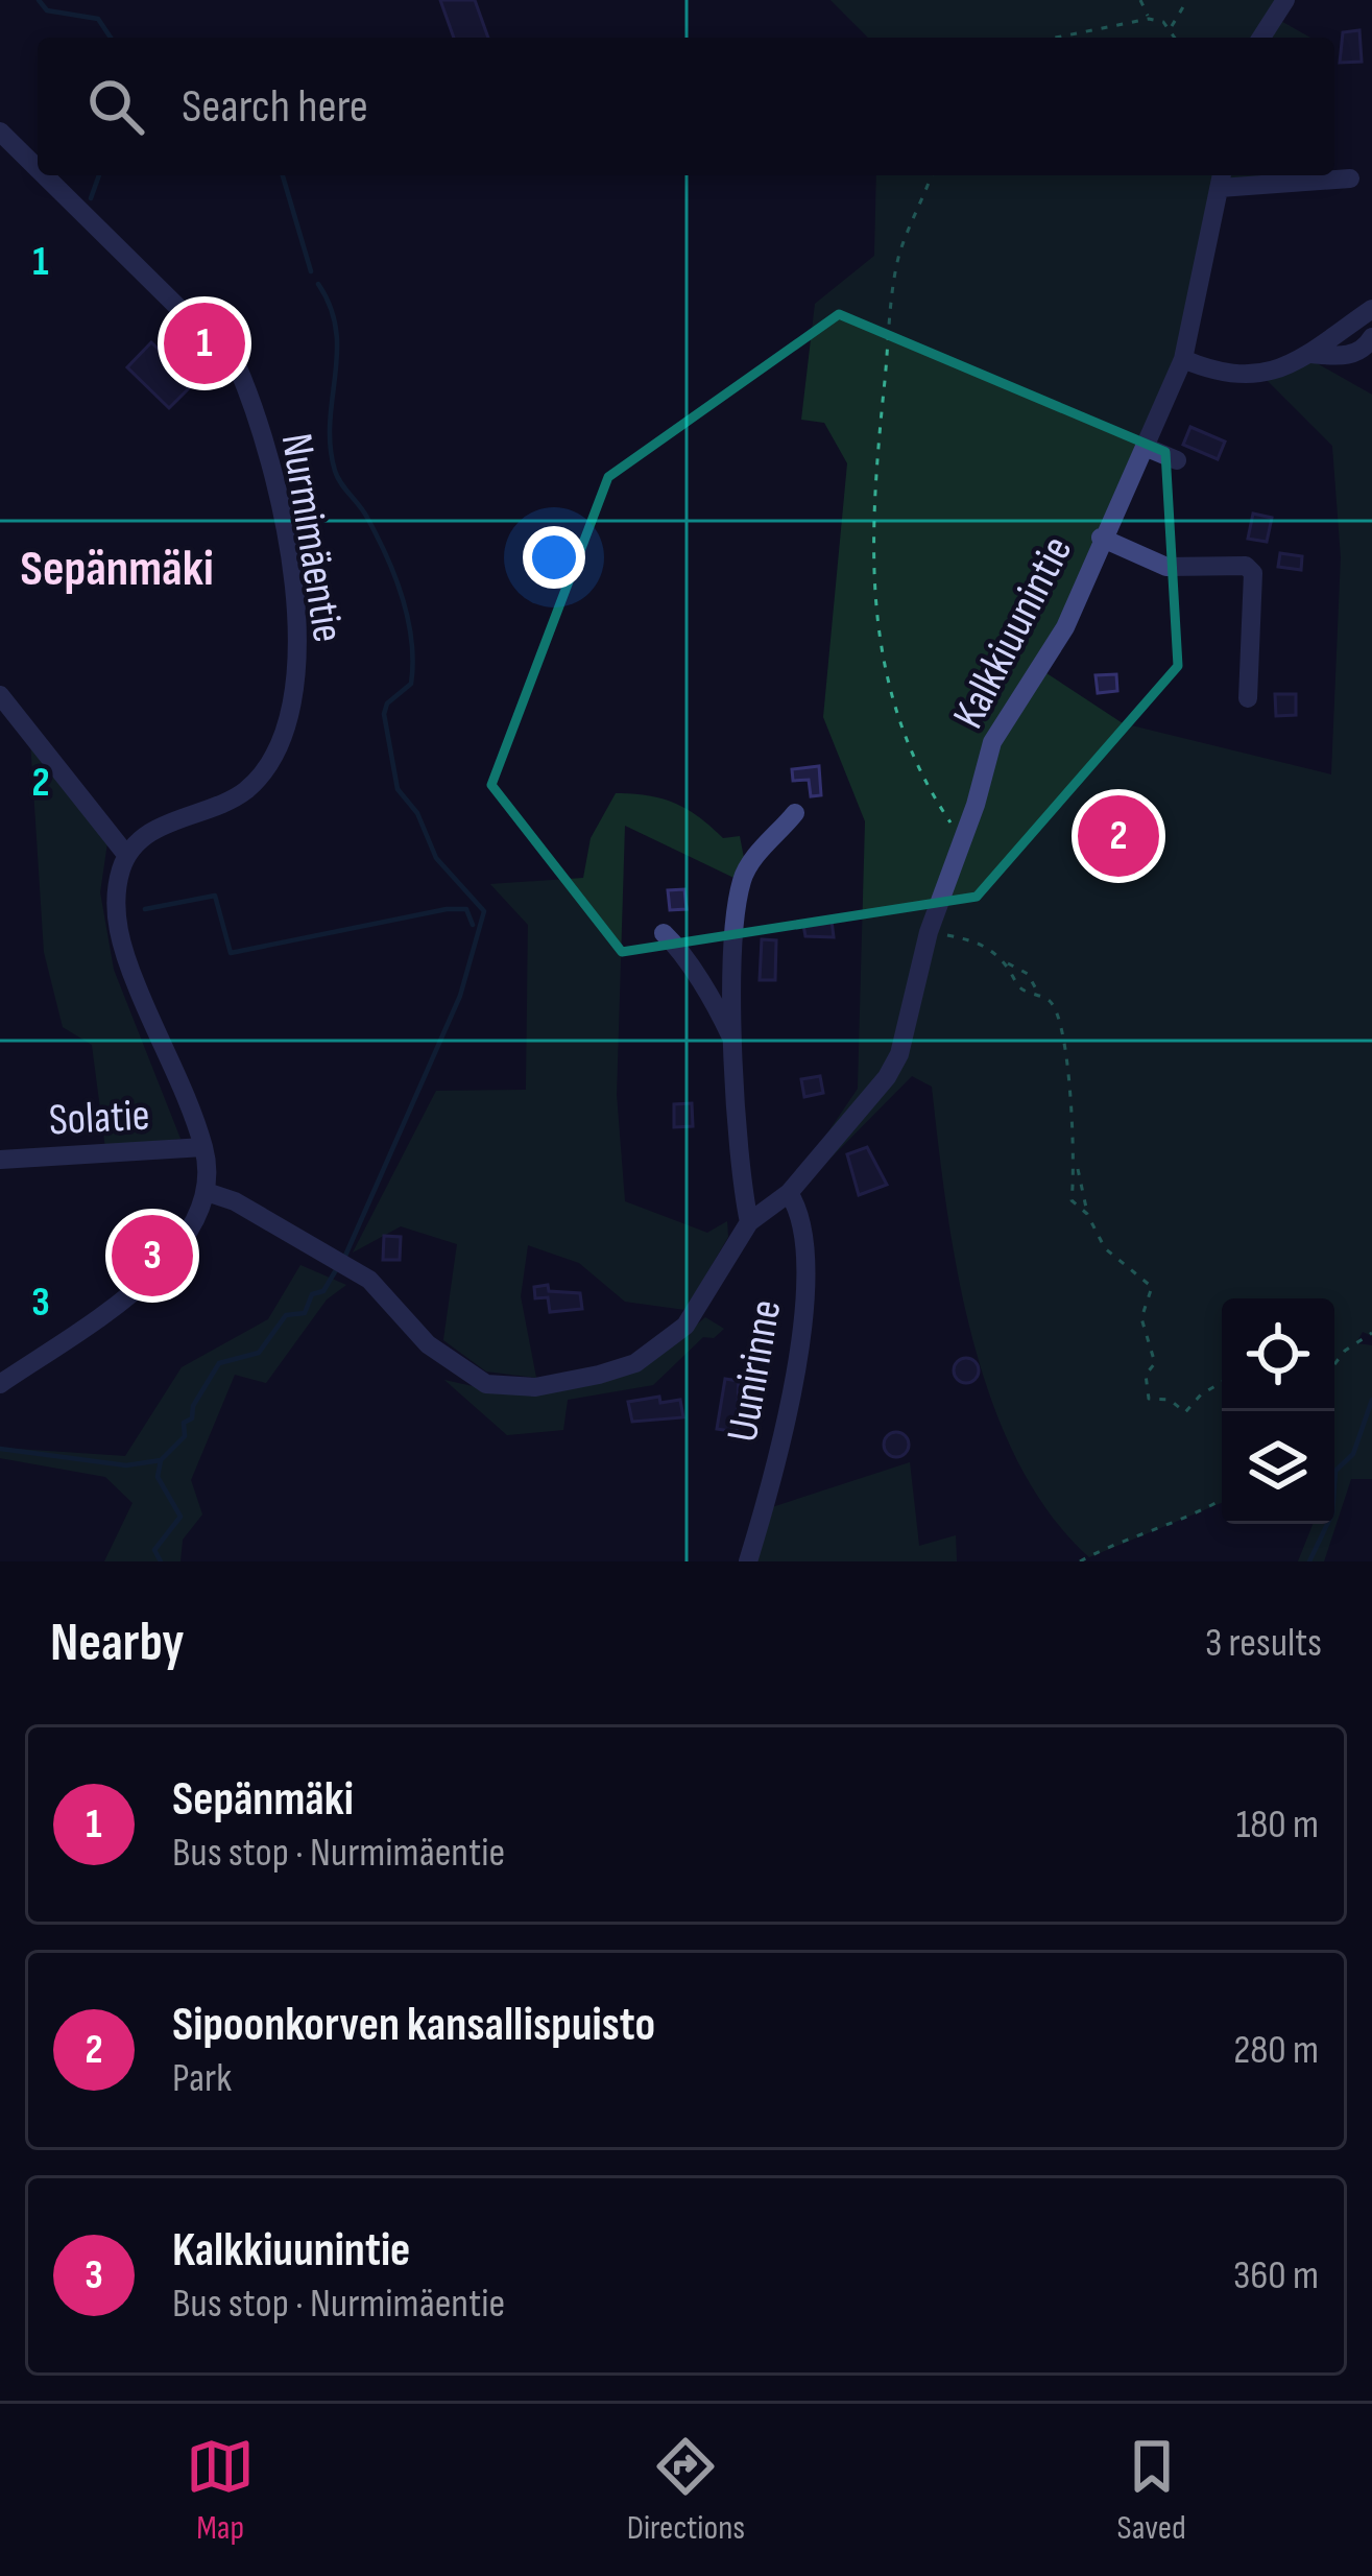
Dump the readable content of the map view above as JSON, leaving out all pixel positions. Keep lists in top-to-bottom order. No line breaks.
{"streets":{"street":["Nurmimäentie","Kalkkiuunintie","Solatie","Uunirinne"]},"crossings":[["Kalkkiuunintie","Uunirinne"]],"districts":["Sepänmäki"],"page":{"search":"Search here","pins":["1","2","3"],"heading":["Nearby","3 results"],"list":[{"mark":"1","name":"Sepänmäki","note":"Bus stop · Nurmimäentie","value":"180 m"},{"mark":"2","name":"Sipoonkorven kansallispuisto","note":"Park","value":"280 m"},{"mark":"3","name":"Kalkkiuunintie","note":"Bus stop · Nurmimäentie","value":"360 m"}],"nav":["Map","Directions","Saved"]},"grid":{"rows":["1","2","3"]}}
